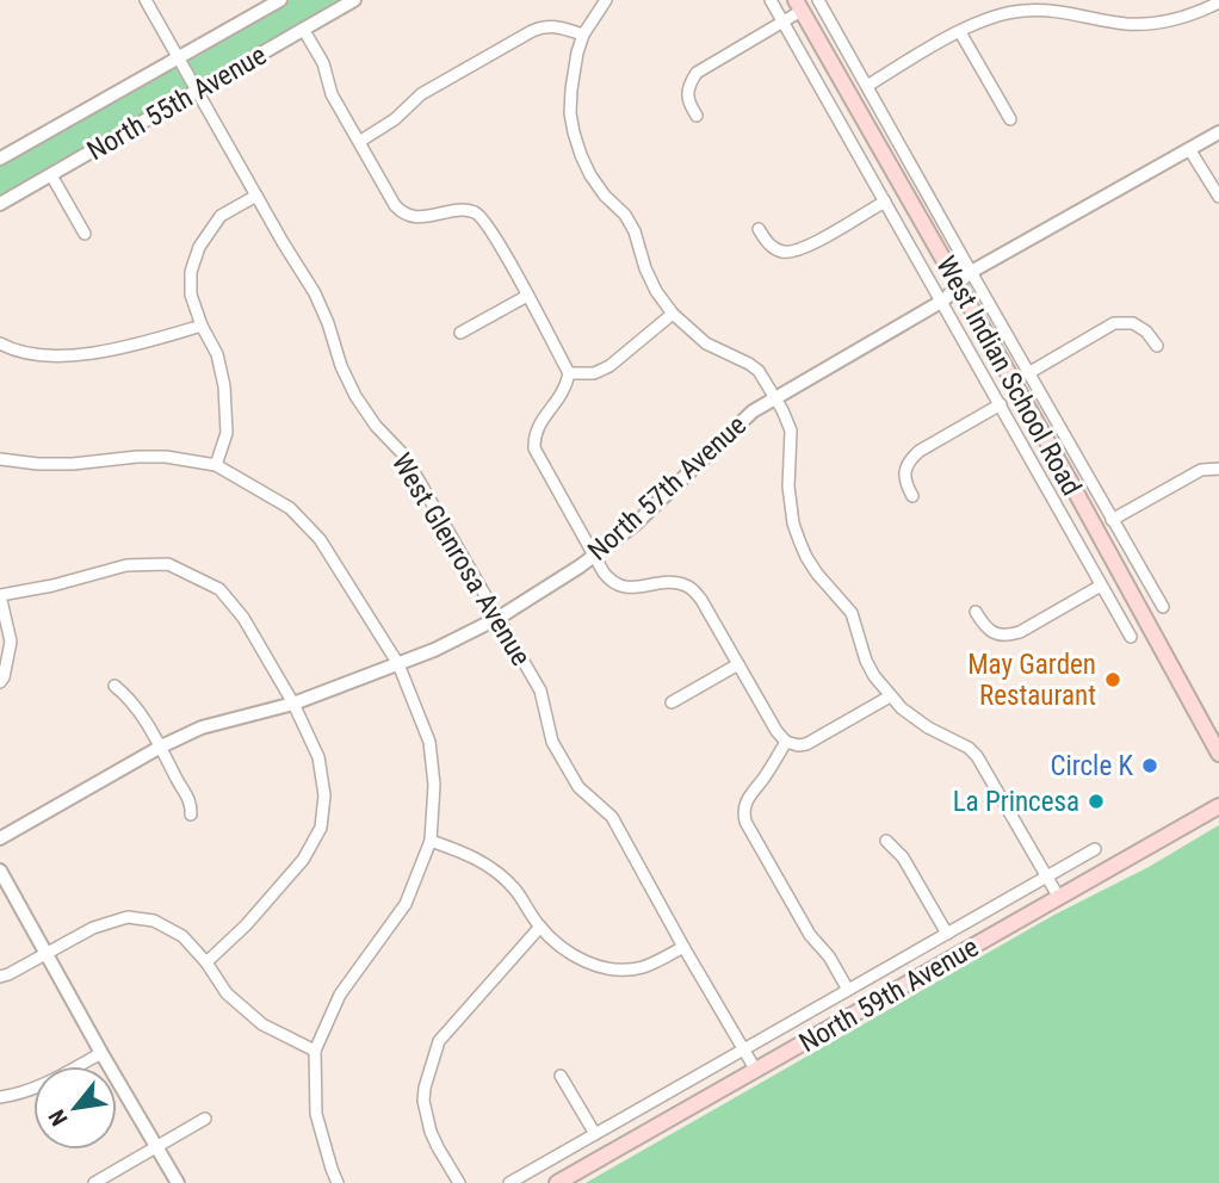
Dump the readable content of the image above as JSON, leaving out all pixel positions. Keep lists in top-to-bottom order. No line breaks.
{"streets":{"main road":["West Indian School Road","North 59th Avenue"],"street":["North 55th Avenue","North 57th Avenue","West Glenrosa Avenue"]},"crossings":[["North 55th Avenue","West Glenrosa Avenue"],["West Indian School Road","North 57th Avenue"],["North 57th Avenue","West Glenrosa Avenue"],["West Glenrosa Avenue","North 59th Avenue"]],"places":["May Garden Restaurant","Circle K","La Princesa"],"north":"bottom left"}
